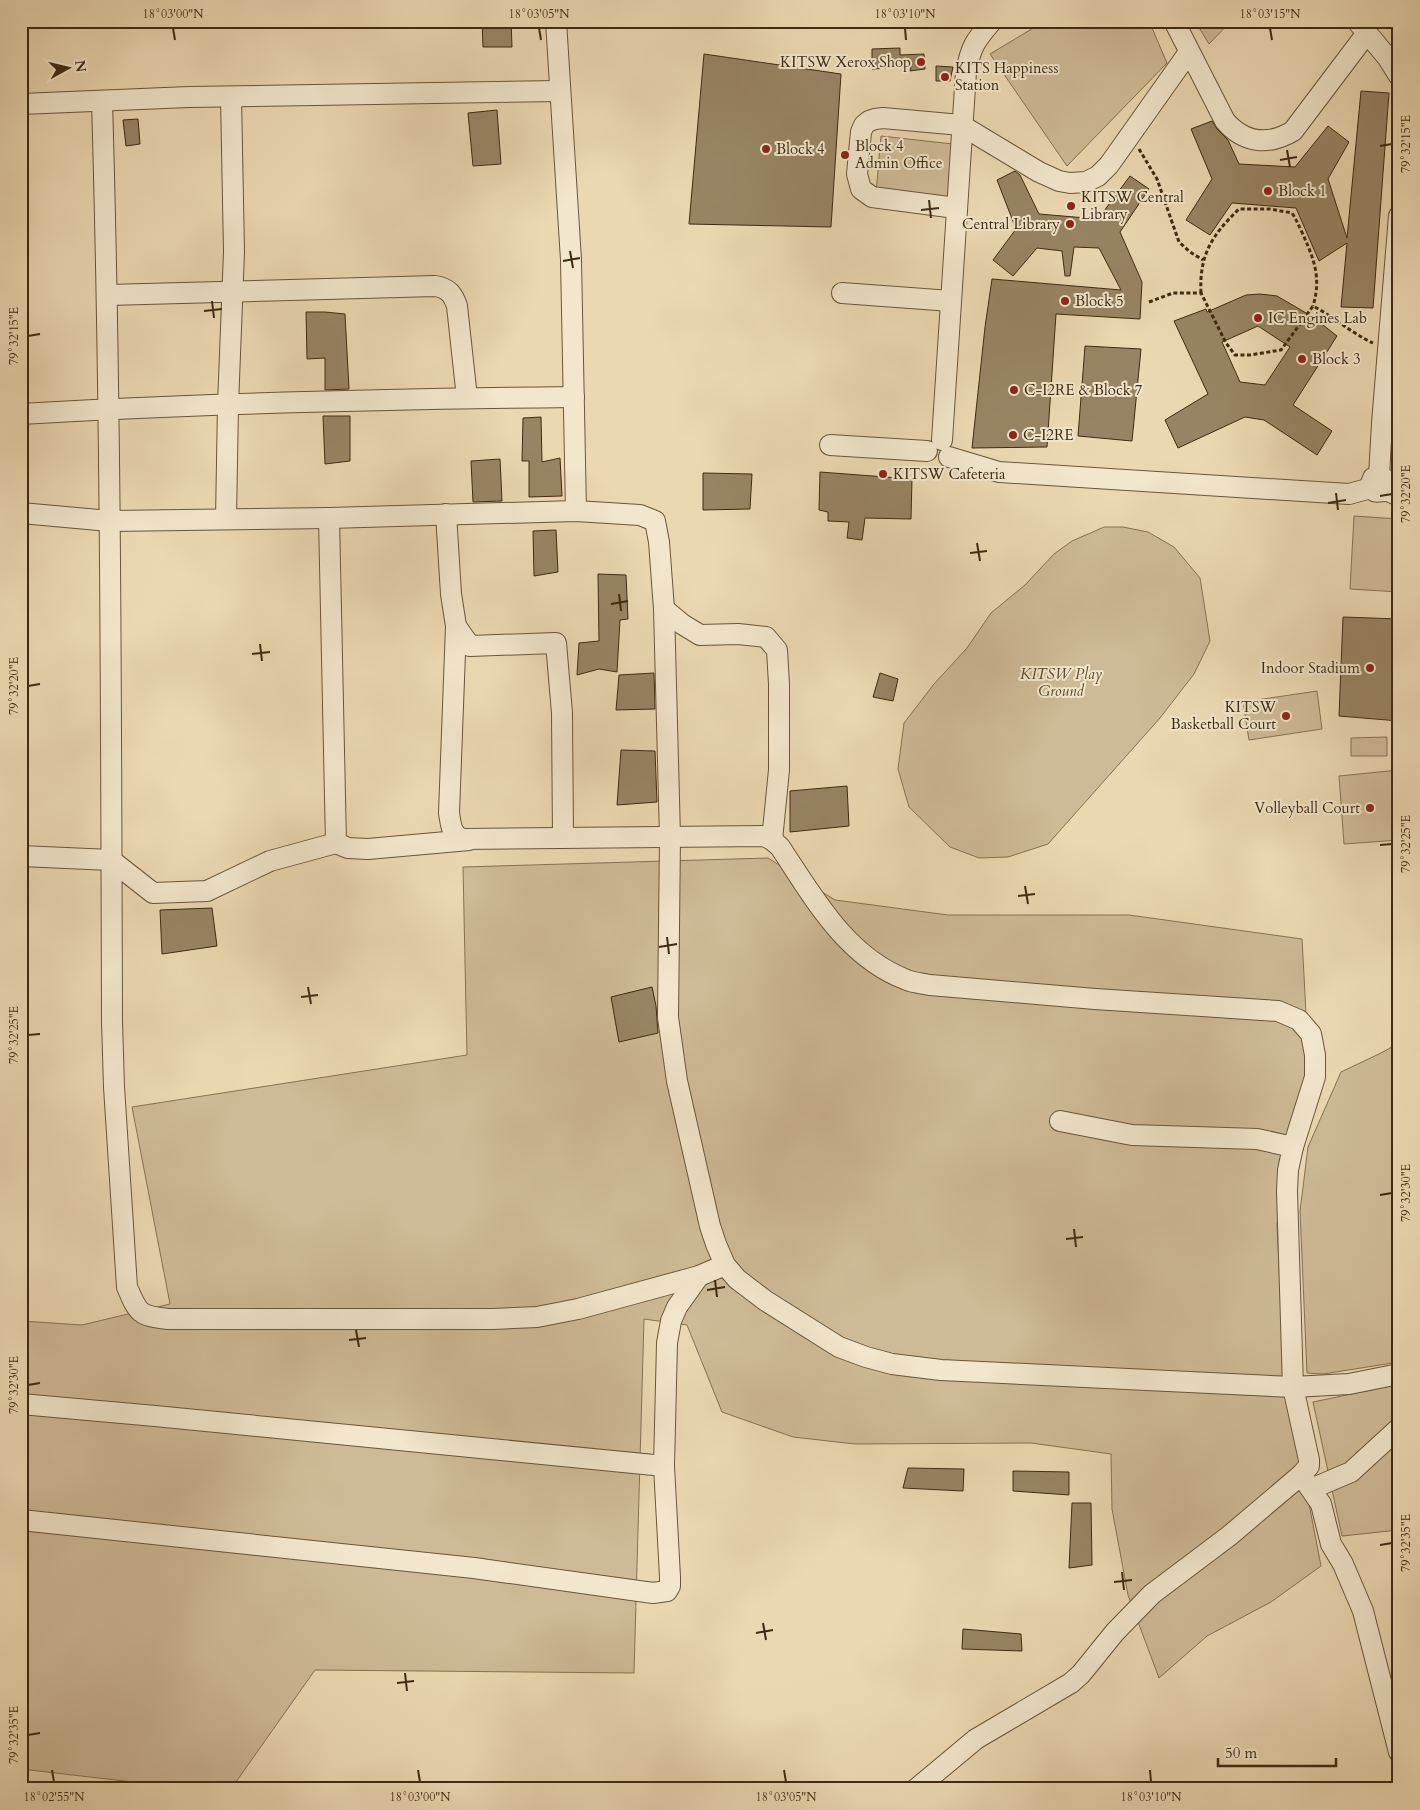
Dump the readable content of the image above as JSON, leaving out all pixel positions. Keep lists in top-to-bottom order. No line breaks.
{"parks":["KITSW Play Ground"],"places":["KITSW Xerox Shop","KITS Happiness Station","Block 4","Block 4 Admin Office","Block 1","KITSW Central Library","Central Library","Block 5","IC Engines Lab","Block 3","C-I2RE & Block 7","C-I2RE","KITSW Cafeteria","Indoor Stadium","KITSW Basketball Court","Volleyball Court"],"scale_bar":"50 m","north":"right","coordinates":["18°03'00\"N","18°03'05\"N","18°03'10\"N","18°03'15\"N","79°32'15\"E","79°32'20\"E","79°32'25\"E","79°32'30\"E","79°32'35\"E","18°02'55\"N"]}
